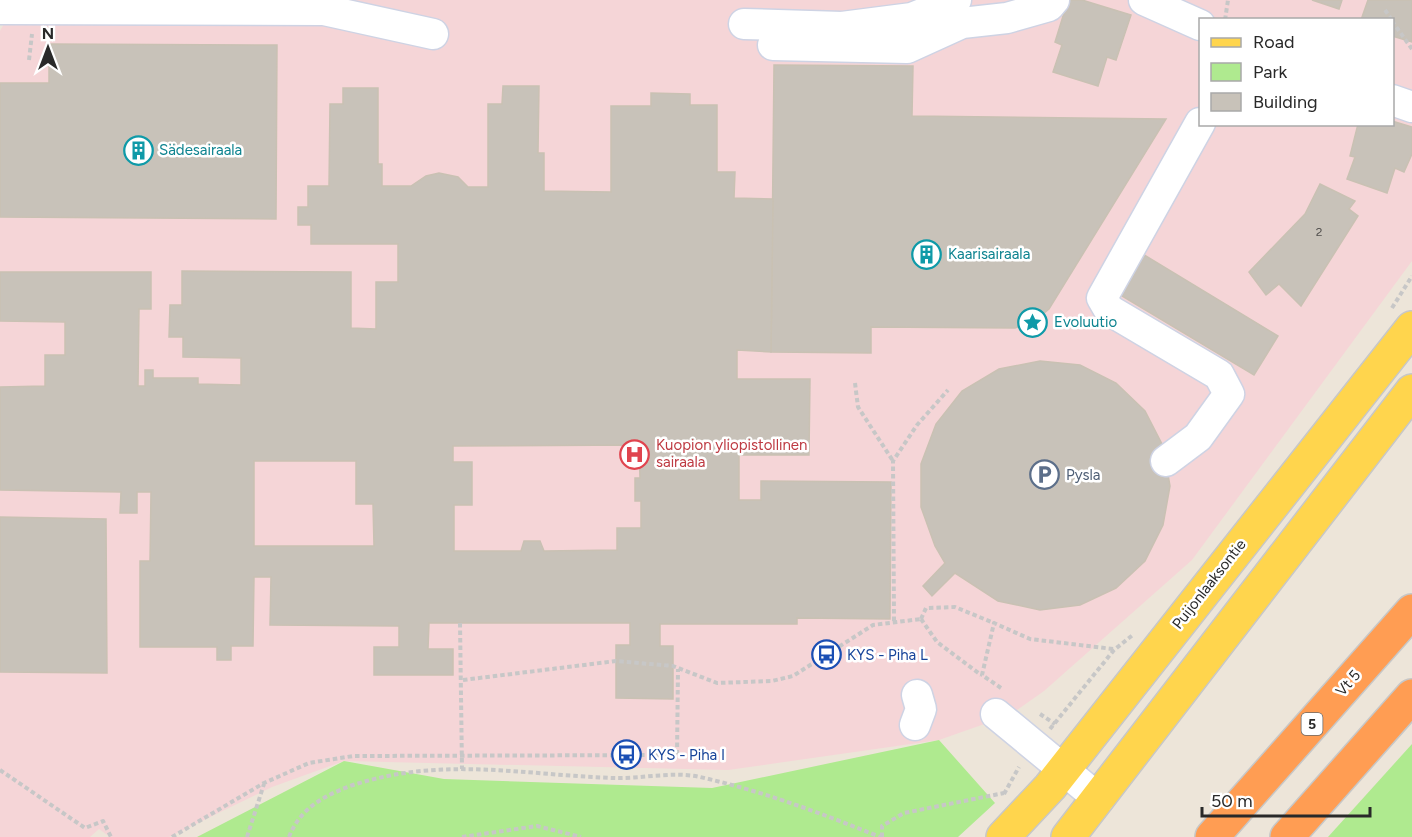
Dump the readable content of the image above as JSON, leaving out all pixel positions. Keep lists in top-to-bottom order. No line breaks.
{"streets":{"highway":["Vt 5","5"],"main road":["Puijonlaaksontie"]},"places":{"building":["Sädesairaala","Kaarisairaala"],"place":["Evoluutio"],"hospital":["Kuopion yliopistollinen sairaala"],"parking":["Pysla"],"bus stop":["KYS - Piha L","KYS - Piha I"]},"house_numbers":["2"],"legend":["Road","Park","Building"],"scale_bar":"50 m","north":"top"}
